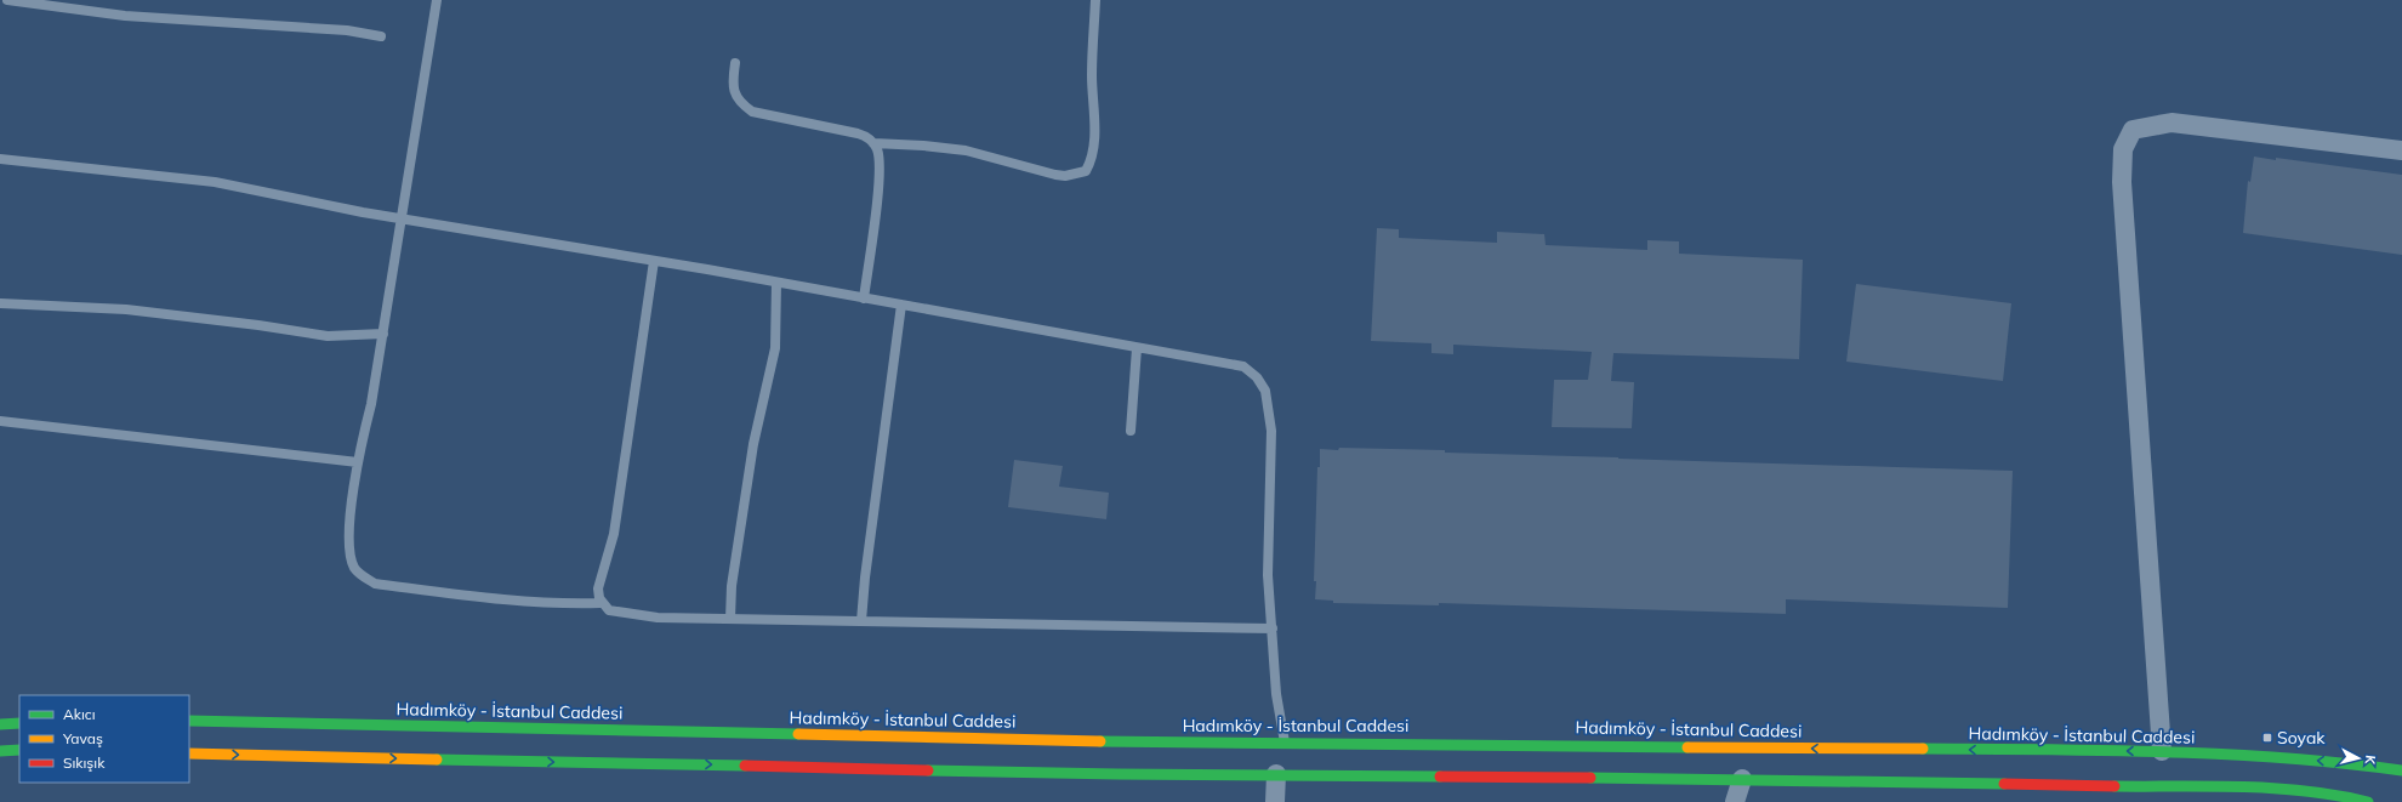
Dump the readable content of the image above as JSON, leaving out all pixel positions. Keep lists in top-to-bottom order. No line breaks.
{"streets":{"main road":["Hadımköy - İstanbul Caddesi"]},"places":{"transit":["Soyak"]},"legend":["Akıcı","Yavaş","Sıkışık"],"north":"right"}
